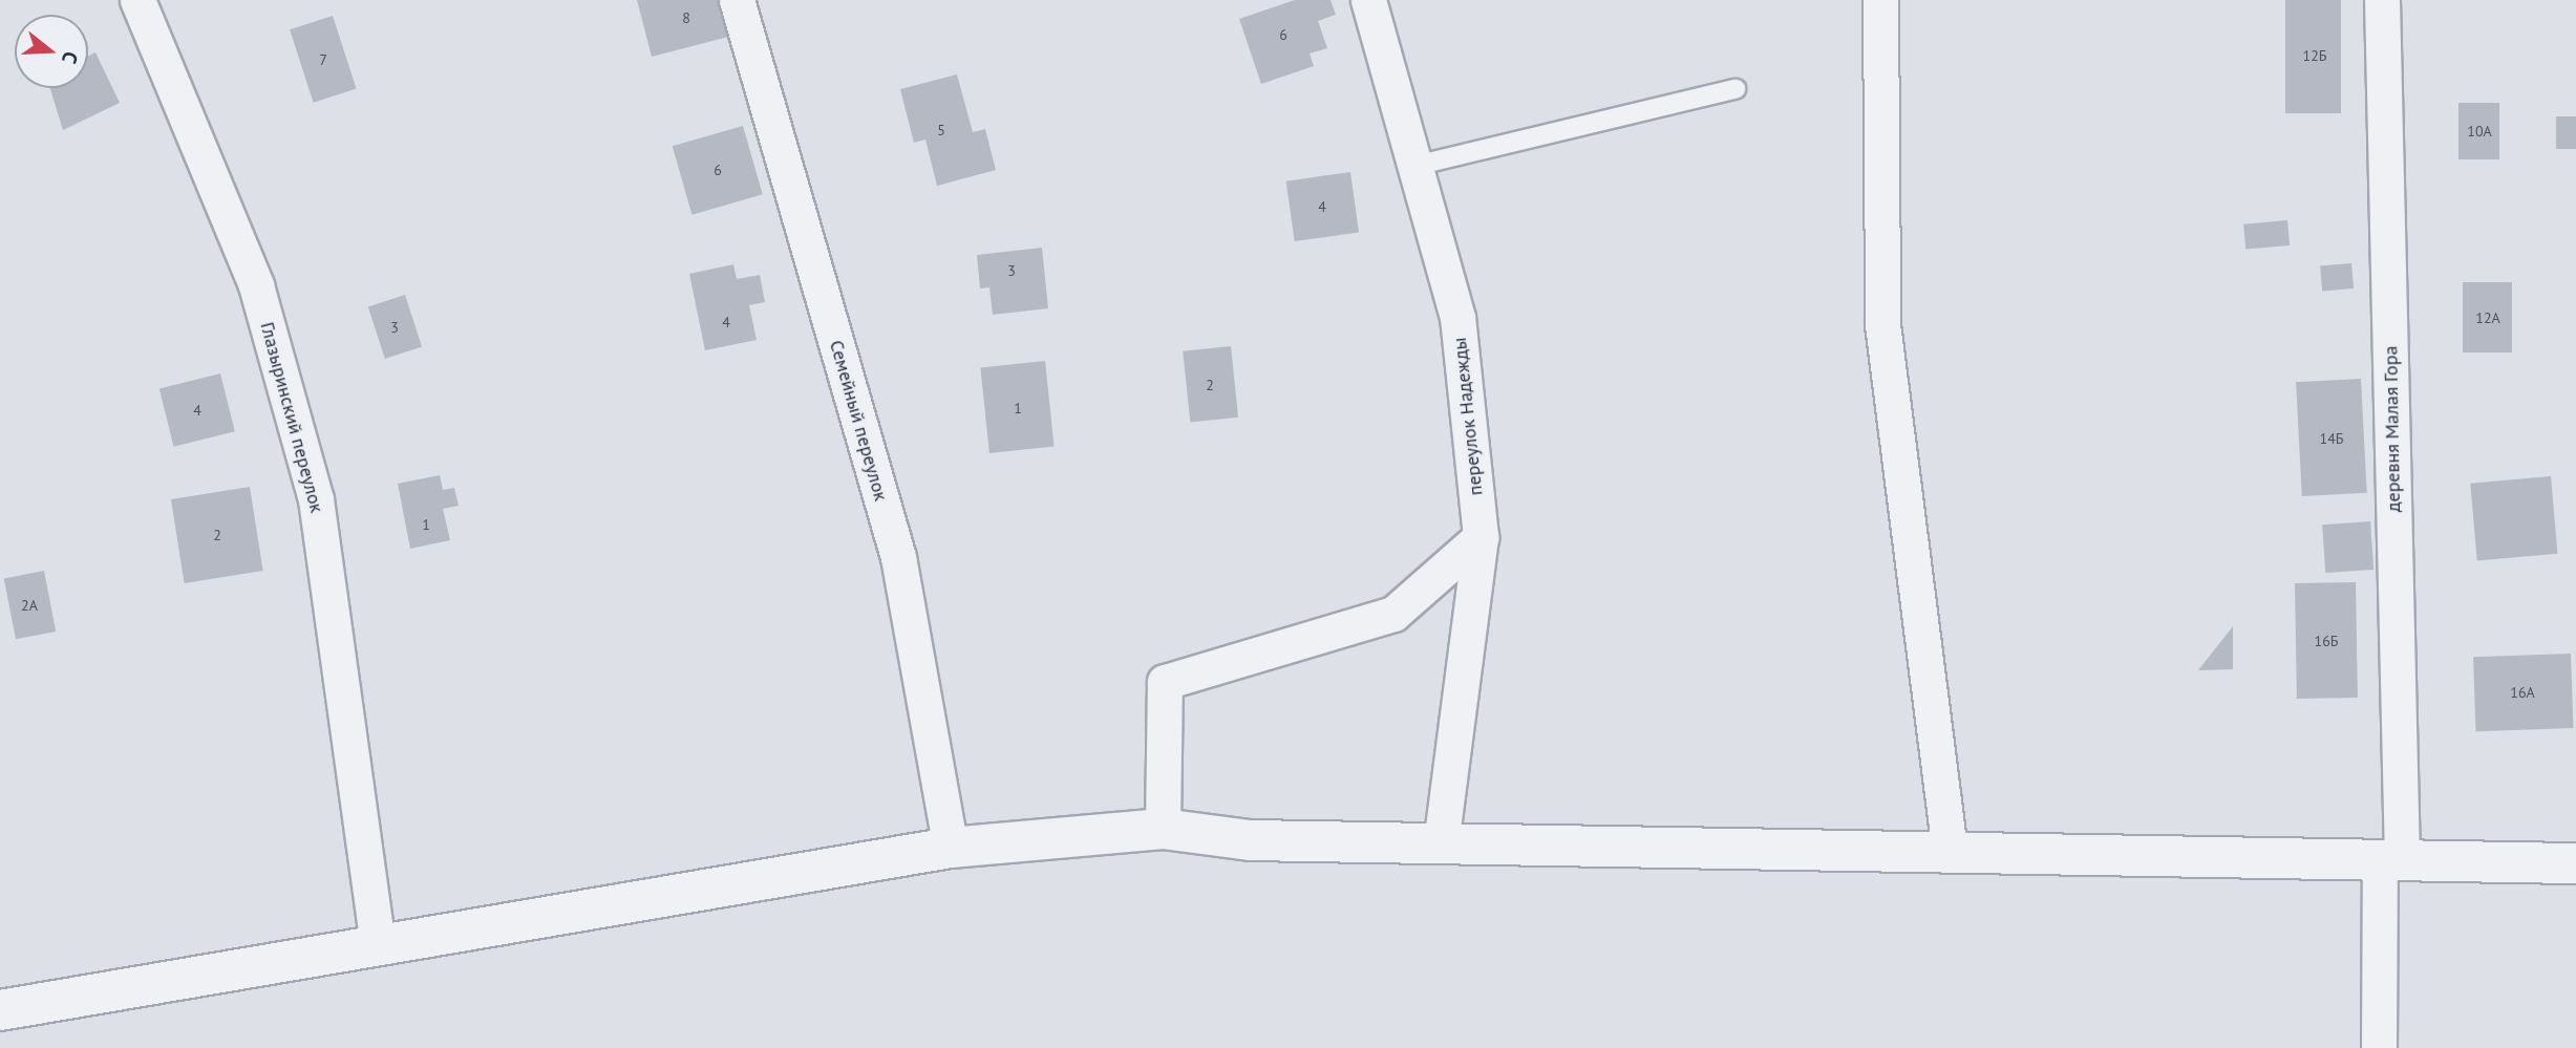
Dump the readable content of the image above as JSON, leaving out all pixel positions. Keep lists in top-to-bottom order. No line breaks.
{"streets":{"street":["переулок Надежды","Глазыринский переулок","Семейный переулок","деревня Малая Гора"]},"house_numbers":["8","6","12Б","7","5","10А","6","4","3","12А","4","3","2","1","4","14Б","1","2","2А","16Б","16А"],"north":"right"}
